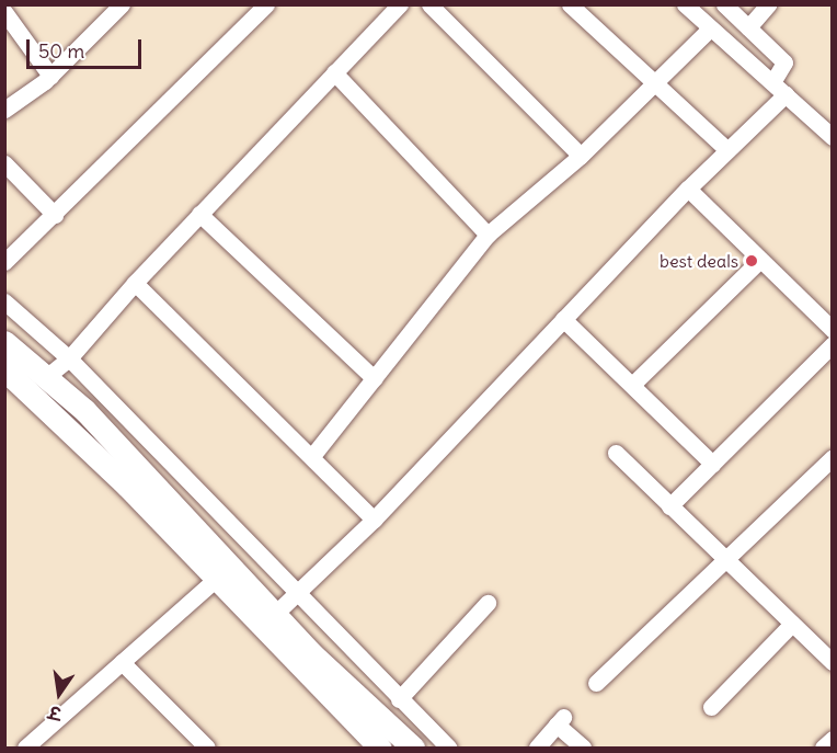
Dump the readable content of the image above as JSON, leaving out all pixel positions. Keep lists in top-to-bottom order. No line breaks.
{"places":["best deals"],"scale_bar":"50 m","north":"bottom"}
